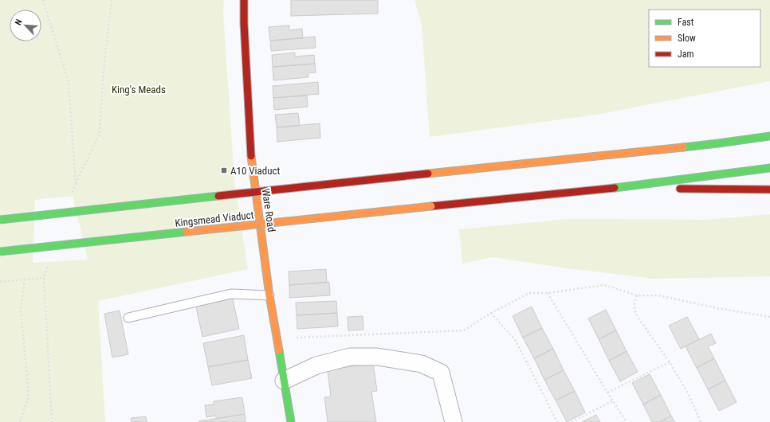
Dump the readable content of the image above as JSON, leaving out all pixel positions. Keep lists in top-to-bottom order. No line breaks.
{"streets":{"main road":["Ware Road","Kingsmead Viaduct"]},"parks":["King's Meads"],"places":{"transit":["A10 Viaduct"]},"legend":["Fast","Slow","Jam"],"north":"top left"}
